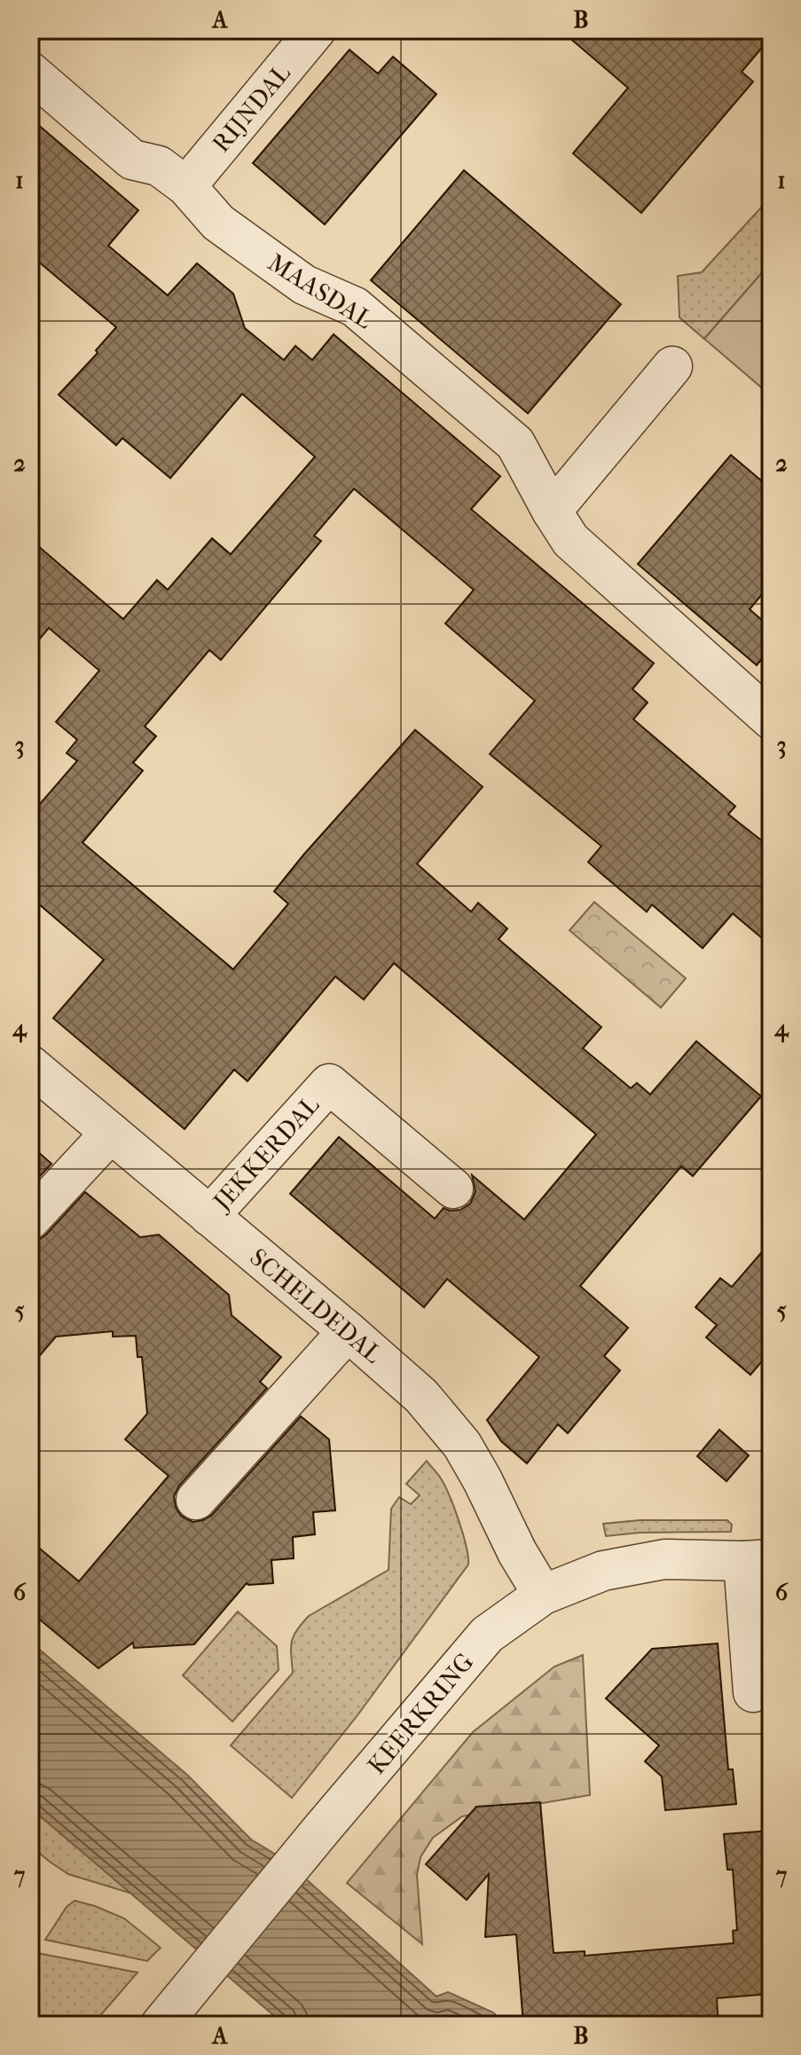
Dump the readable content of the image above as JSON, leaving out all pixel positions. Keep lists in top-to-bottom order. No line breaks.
{"streets":{"street":["RIJNDAL","MAASDAL","JEKKERDAL","SCHELDEDAL","KEERKRING"]},"crossings":[["RIJNDAL","MAASDAL"],["JEKKERDAL","SCHELDEDAL"],["SCHELDEDAL","KEERKRING"]],"grid":{"columns":["A","B"],"rows":["1","2","3","4","5","6","7"]}}
